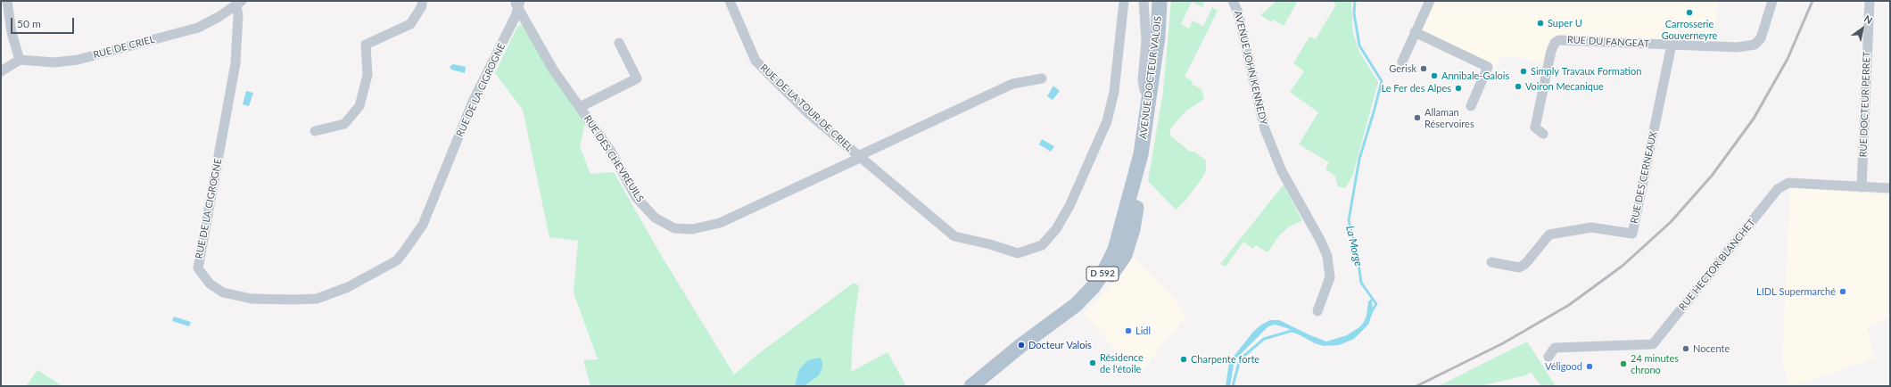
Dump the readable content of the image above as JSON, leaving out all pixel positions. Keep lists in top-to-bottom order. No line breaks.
{"streets":{"main road":["AVENUE DOCTEUR VALOIS","D 592"],"street":["RUE DU FANGEAT","RUE DE CRIEL","AVENUE JOHN KENNEDY","RUE DE LA CIGROGNE","RUE DOCTEUR PERRET","RUE DE LA TOUR DE CRIEL","RUE DES CHEVREUILS","RUE DES CERNEAUX","RUE HECTOR BLANCHET"]},"crossings":[["RUE DU FANGEAT","RUE DES CERNEAUX"],["RUE DE CRIEL","RUE DE LA CIGROGNE"],["RUE DE LA CIGROGNE","RUE DES CHEVREUILS"],["RUE DOCTEUR PERRET","RUE HECTOR BLANCHET"],["RUE DE LA TOUR DE CRIEL","RUE DES CHEVREUILS"]],"water":["La Morge"],"places":["Carrosserie Gouverneyre","Super U","Gerisk","Simply Travaux Formation","Annibale-Galois","Voiron Mecanique","Le Fer des Alpes","Allaman Réservoires","LIDL Supermarché","Lidl","Docteur Valois","Nocente","Charpente forte","Résidence de l'étoile","24 minutes chrono","Véligood"],"scale_bar":"50 m","north":"top right"}
